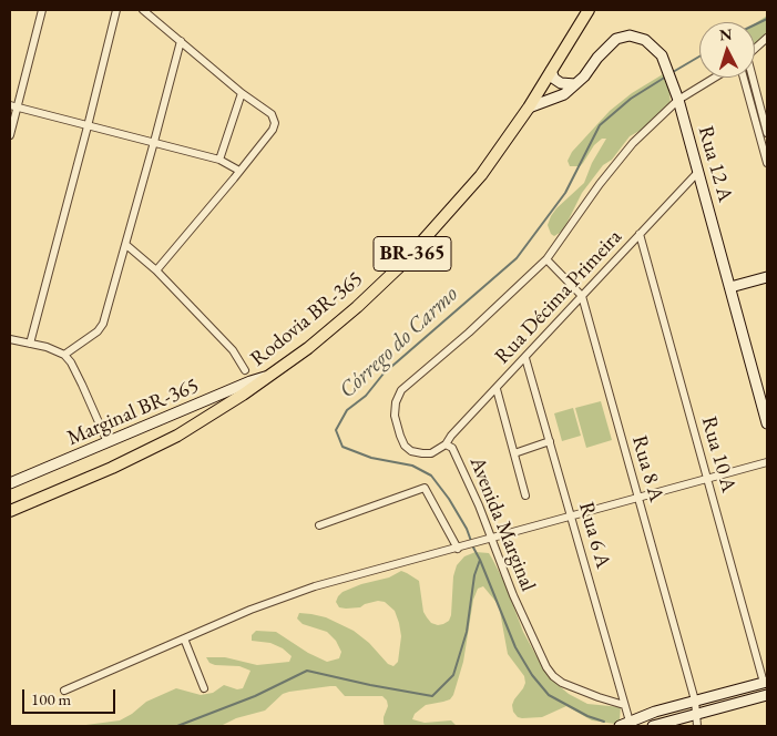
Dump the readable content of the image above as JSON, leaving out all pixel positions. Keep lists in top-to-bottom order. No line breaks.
{"streets":{"main road":["BR-365","Rodovia BR-365"],"street":["Rua 12 A","Rua Décima Primeira","Marginal BR-365","Rua 10 A","Rua 8 A","Avenida Marginal","Rua 6 A"]},"crossings":[["Rua 12 A","Rua Décima Primeira"],["Rua 12 A","Rodovia BR-365"],["Rua 12 A","Avenida Marginal"],["Rua Décima Primeira","Rua 10 A"],["Rua Décima Primeira","Rua 8 A"],["Rua Décima Primeira","Avenida Marginal"],["Rua Décima Primeira","Rua 6 A"],["Rodovia BR-365","Marginal BR-365"],["Rua 8 A","Avenida Marginal"],["Avenida Marginal","Rua 6 A"]],"water":["Córrego do Carmo"],"scale_bar":"100 m","north":"top"}
